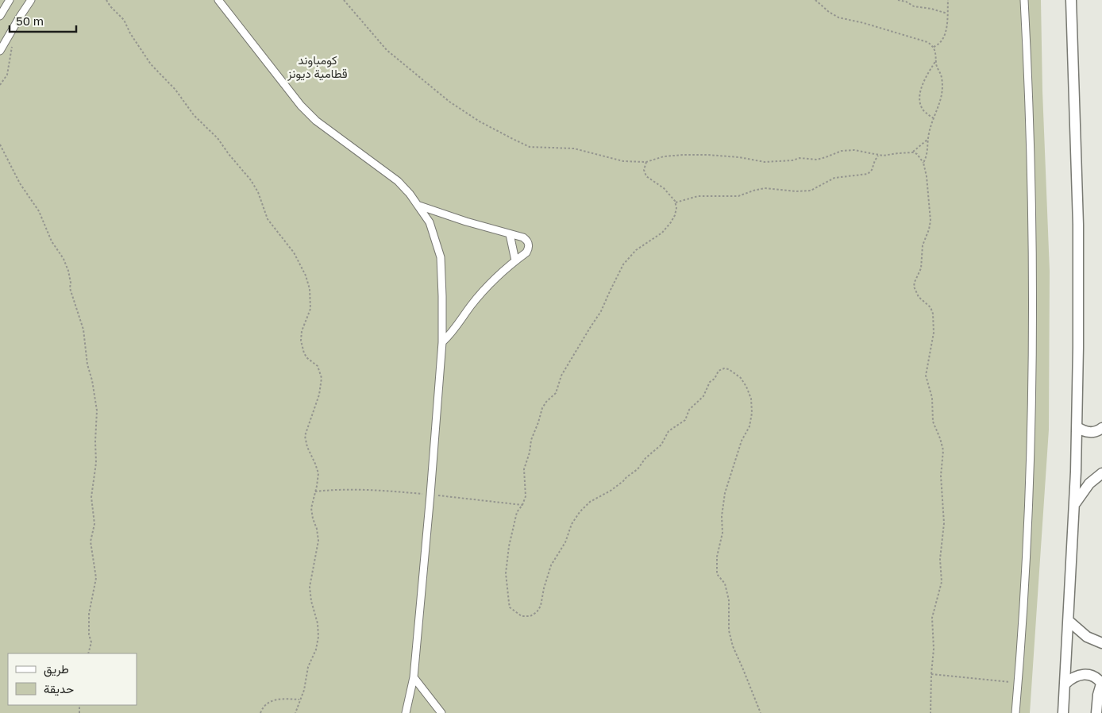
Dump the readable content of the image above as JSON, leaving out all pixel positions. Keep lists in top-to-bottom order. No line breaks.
{"districts":["كومباوند قطامية ديونز"],"legend":["طريق","حديقة"],"scale_bar":"50 m"}
